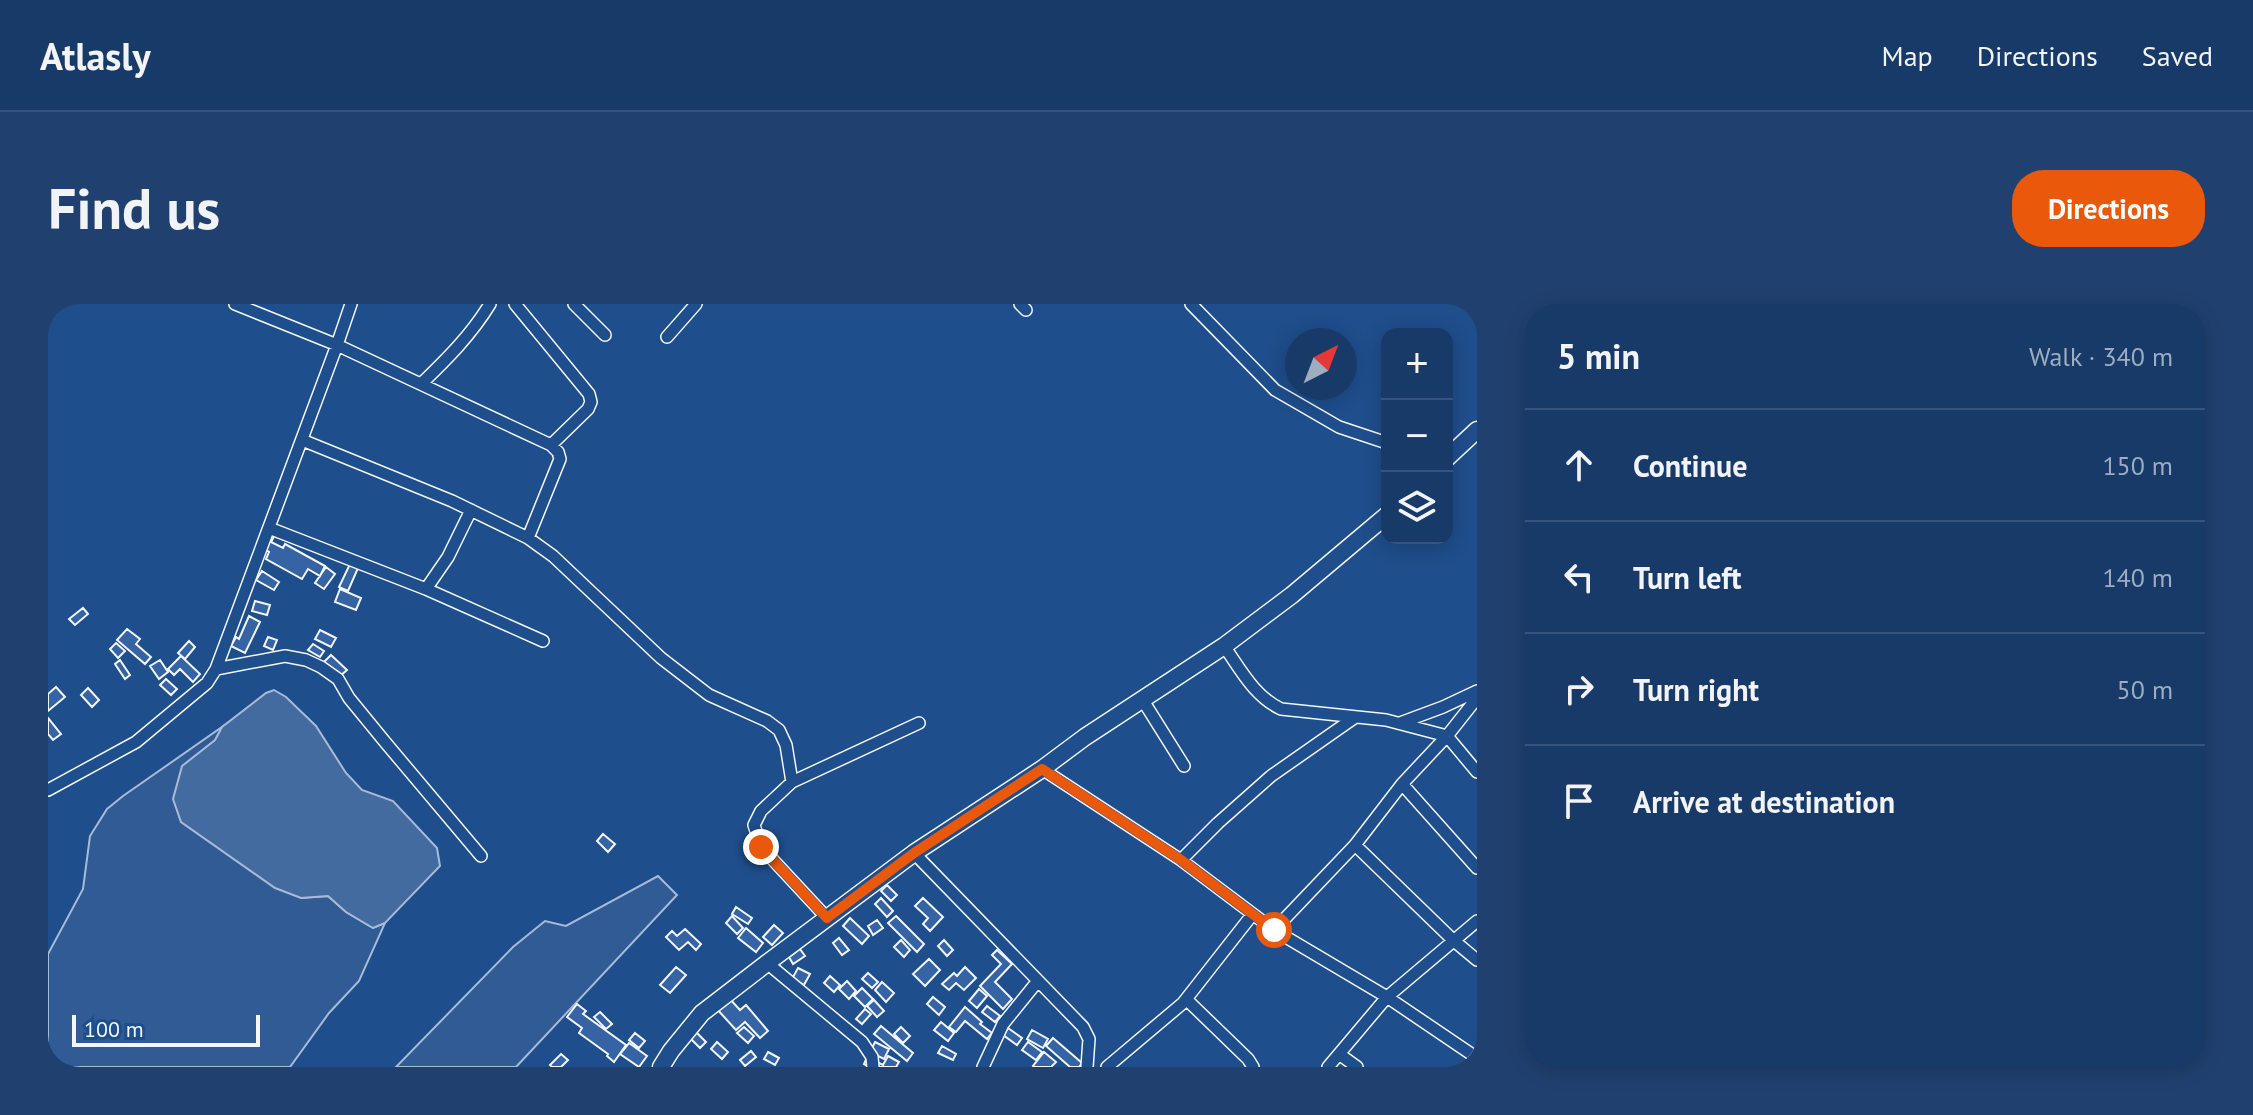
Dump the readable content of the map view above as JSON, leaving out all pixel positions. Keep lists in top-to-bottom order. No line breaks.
{"scale_bar":"100 m","north":"top right","page":{"header":"Atlasly","nav":["Map","Directions","Saved"],"buttons":"Directions","title":"Find us","heading":["5 min","Walk · 340 m"],"map_buttons":["+","−"],"list":[["Continue","150 m"],["Turn left","140 m"],["Turn right","50 m"],"Arrive at destination"],"scale":"100 m"}}
